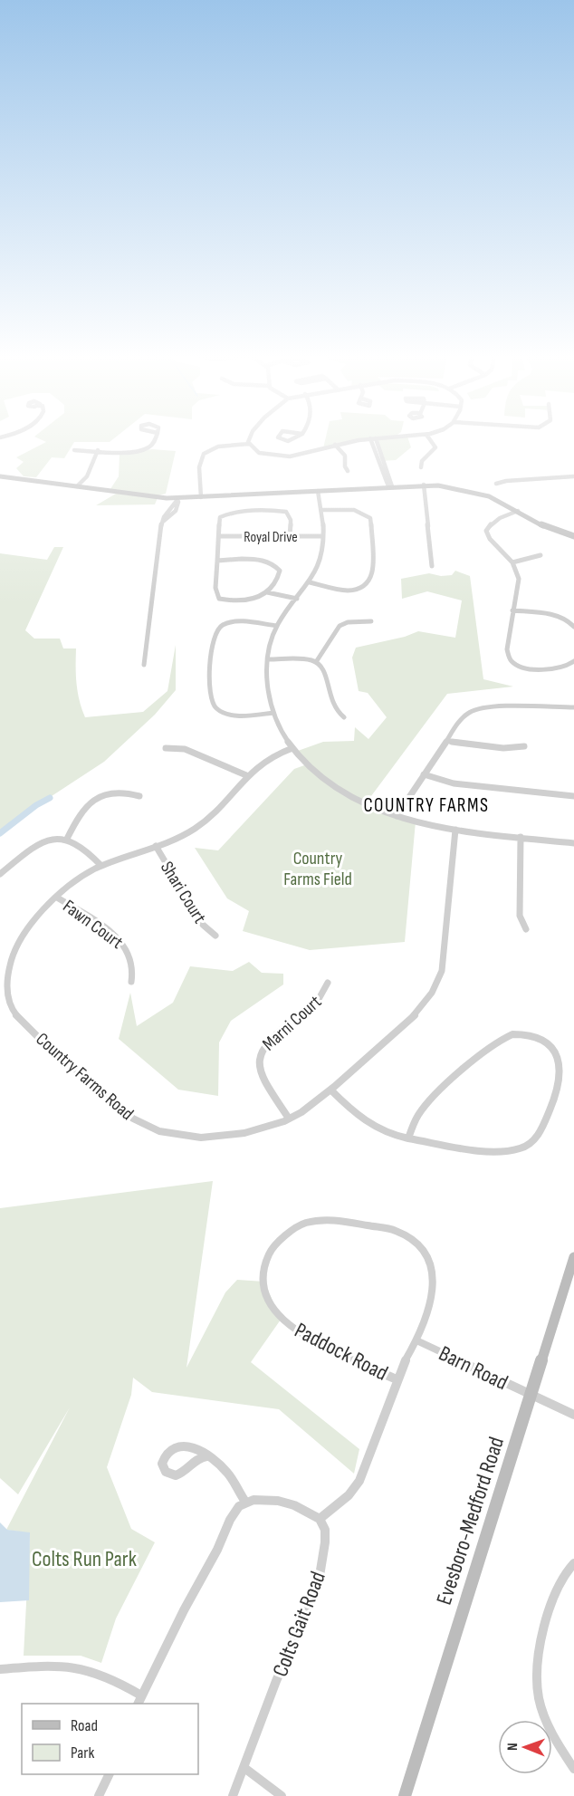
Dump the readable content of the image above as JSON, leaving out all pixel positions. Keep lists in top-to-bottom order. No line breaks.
{"streets":{"main road":["Evesboro-Medford Road"],"street":["Royal Drive","Shari Court","Fawn Court","Marni Court","Country Farms Road","Paddock Road","Barn Road","Colts Gait Road"]},"crossings":[["Shari Court","Country Farms Road"],["Fawn Court","Country Farms Road"],["Marni Court","Country Farms Road"],["Paddock Road","Barn Road"],["Paddock Road","Colts Gait Road"],["Barn Road","Evesboro-Medford Road"]],"districts":["COUNTRY FARMS"],"parks":["Country Farms Field","Colts Run Park"],"legend":["Road","Park"],"north":"left"}
